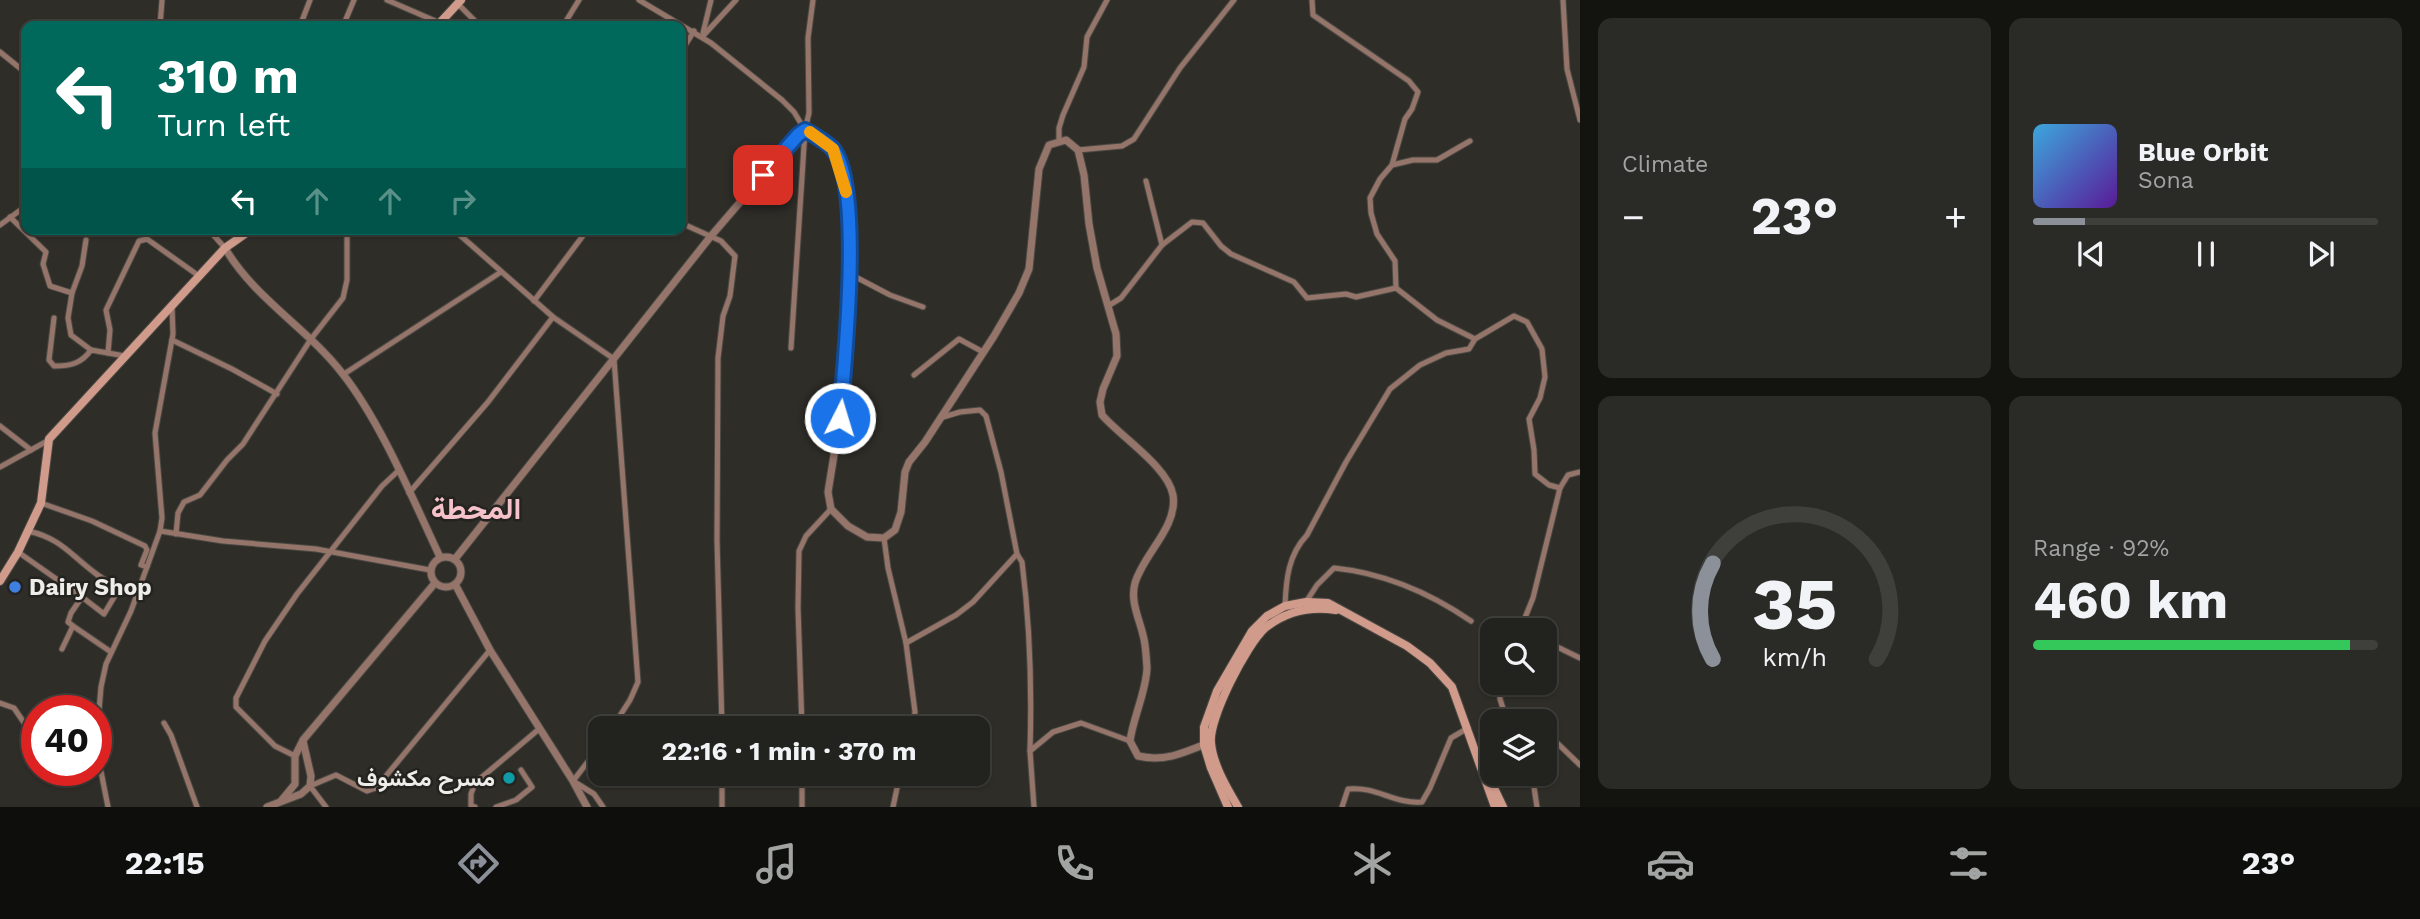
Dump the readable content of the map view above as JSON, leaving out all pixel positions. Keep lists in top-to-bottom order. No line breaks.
{"districts":["المحطة"],"places":["Dairy Shop","مسرح مكشوف"],"page":{"tile":["Climate",["Range · 92%","460 km"]],"turn":["310 m","Turn left"],"song":["Blue Orbit","Sona"],"heat":["−","23°","+"],"limit":"40","trip":"22:16 · 1 min · 370 m","tabs":["22:15","23°"],"gauge":["35","km/h"]}}
